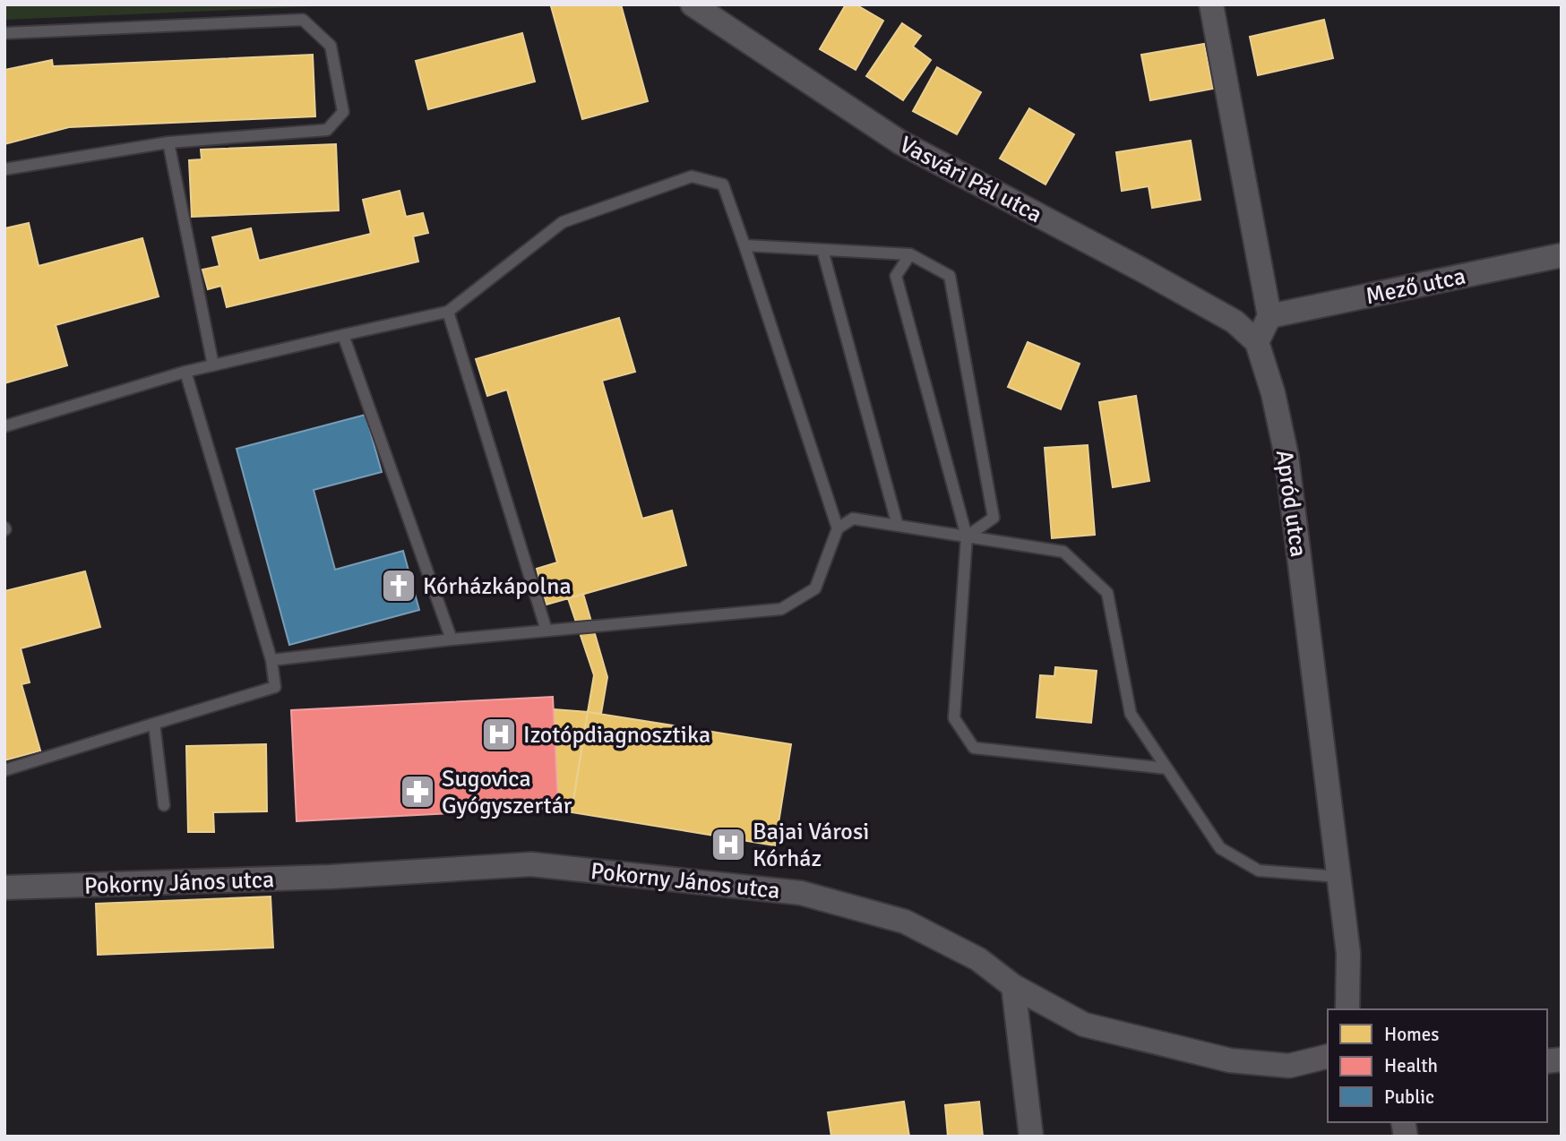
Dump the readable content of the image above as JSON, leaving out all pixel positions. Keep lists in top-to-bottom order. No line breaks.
{"streets":{"street":["Vasvári Pál utca","Mező utca","Apród utca","Pokorny János utca"]},"crossings":[["Vasvári Pál utca","Apród utca"]],"places":{"church":["Kórházkápolna"],"hospital":["Izotópdiagnosztika","Bajai Városi Kórház"],"pharmacy":["Sugovica Gyógyszertár"]},"legend":["Homes","Health","Public"]}
